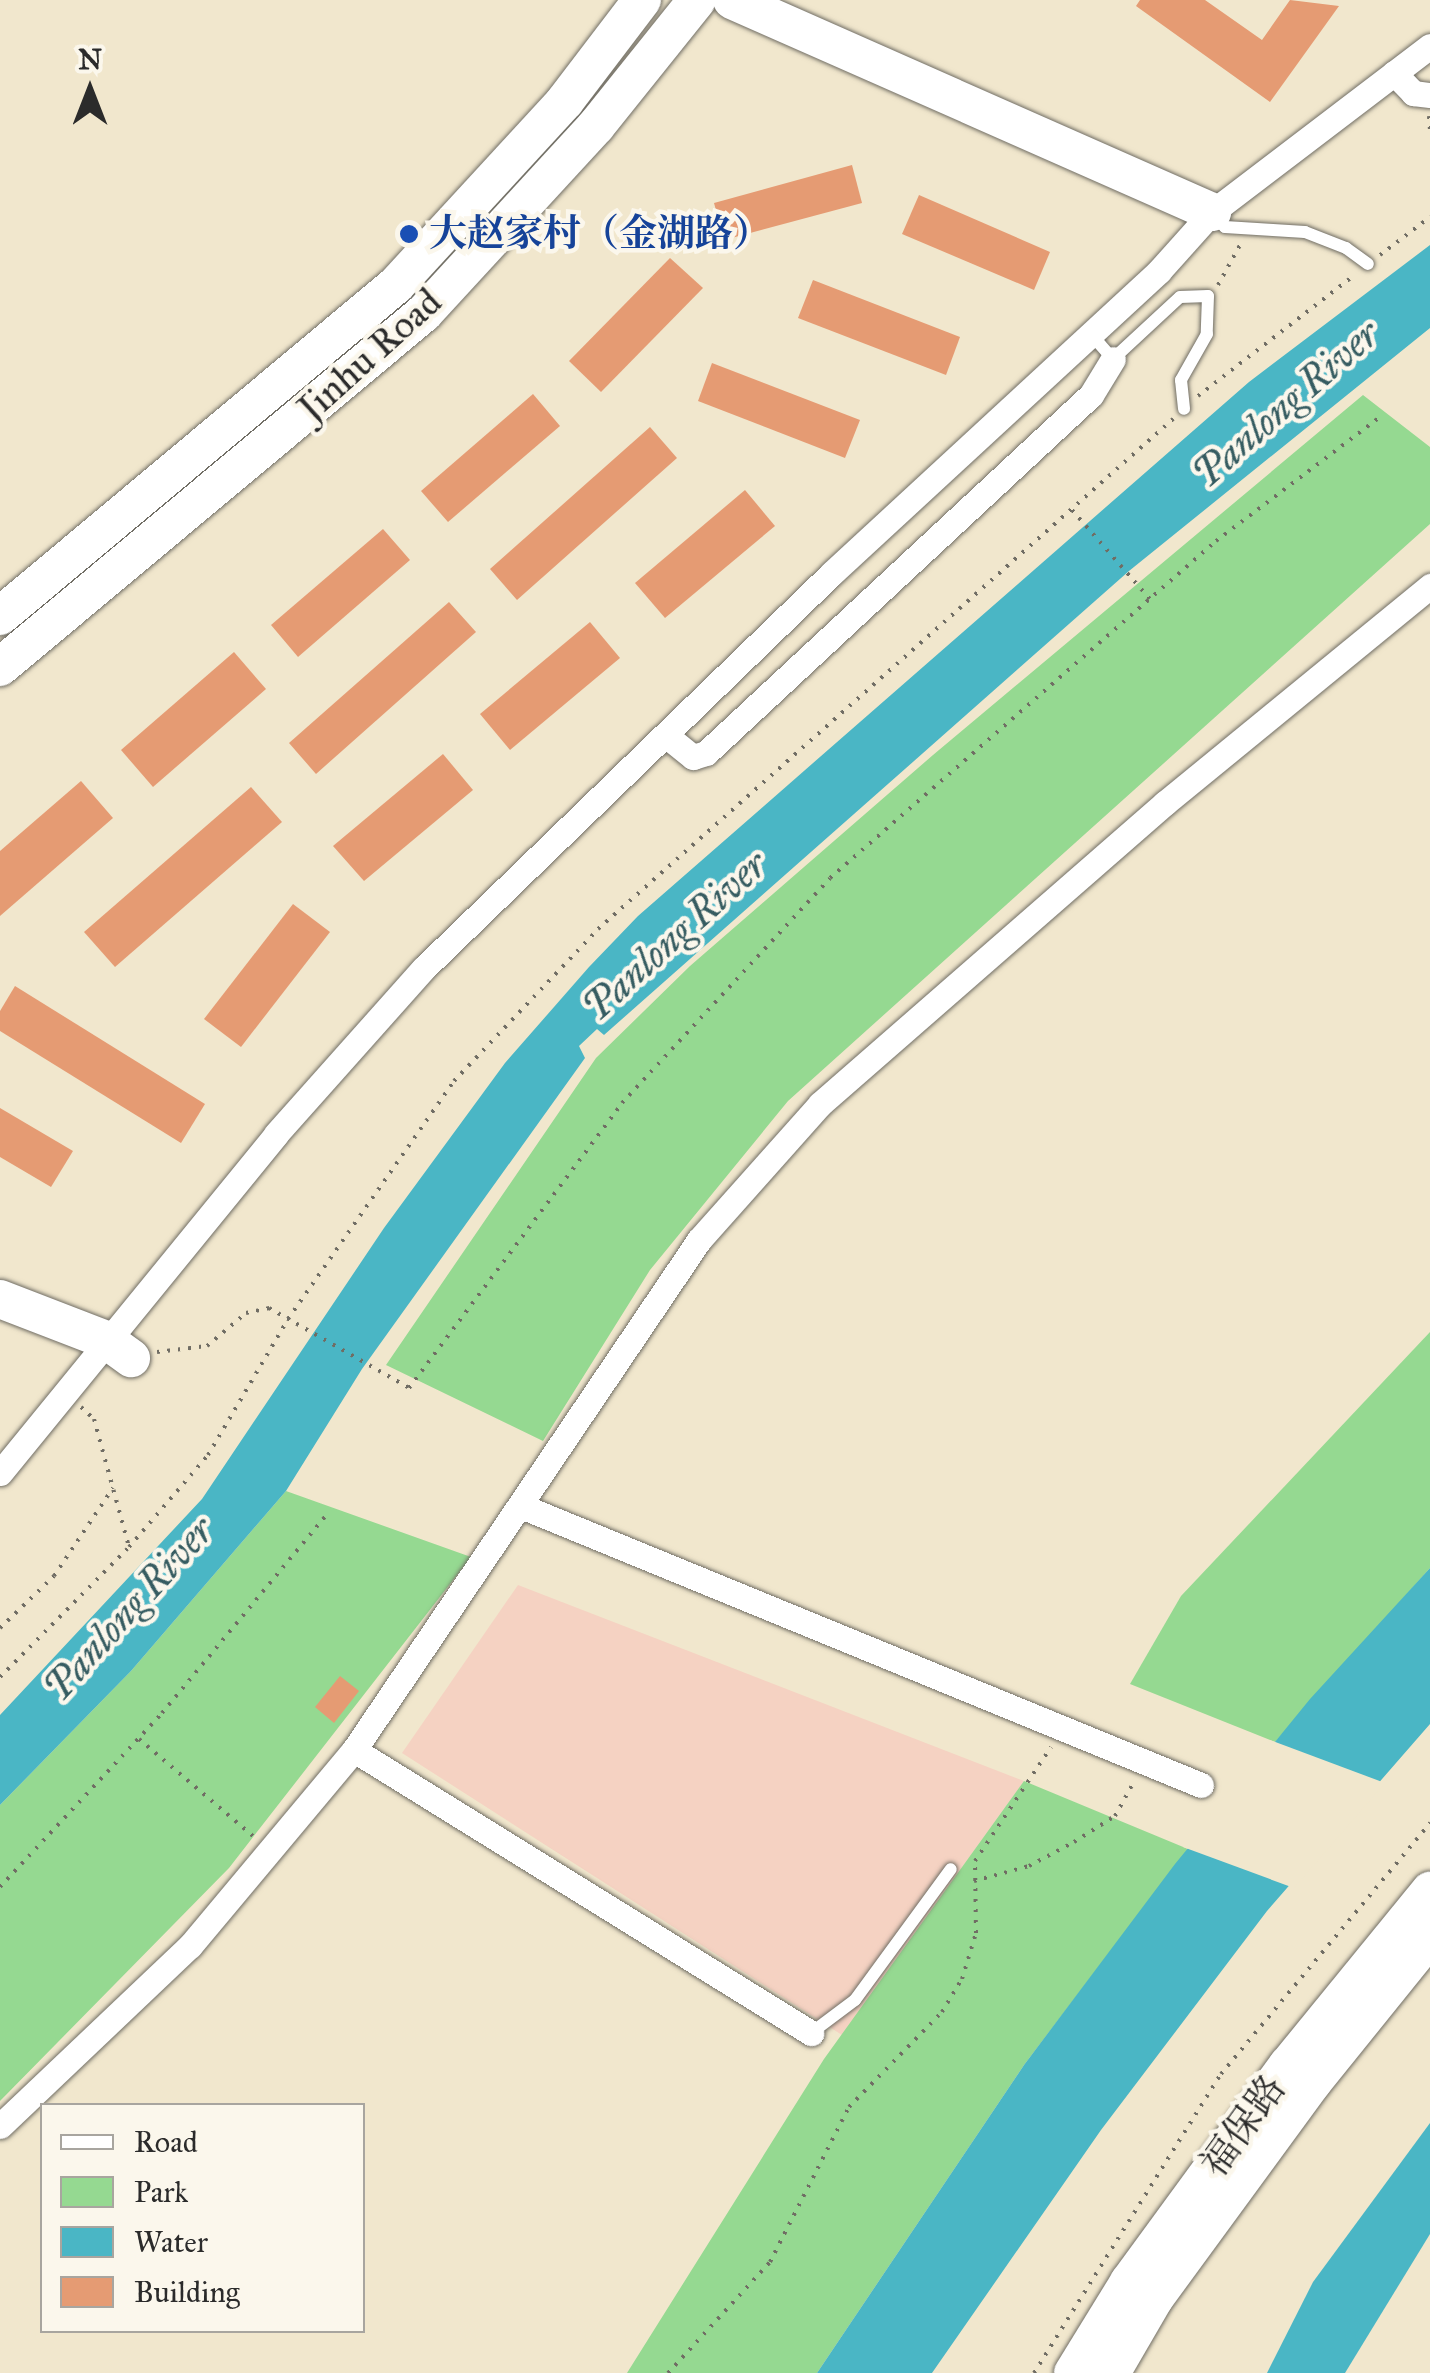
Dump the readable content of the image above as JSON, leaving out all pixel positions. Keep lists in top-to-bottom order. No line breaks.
{"streets":{"main road":["Jinhu Road","福保路"]},"water":["Panlong River"],"places":["大赵家村（金湖路）"],"legend":["Road","Park","Water","Building"],"north":"top"}
